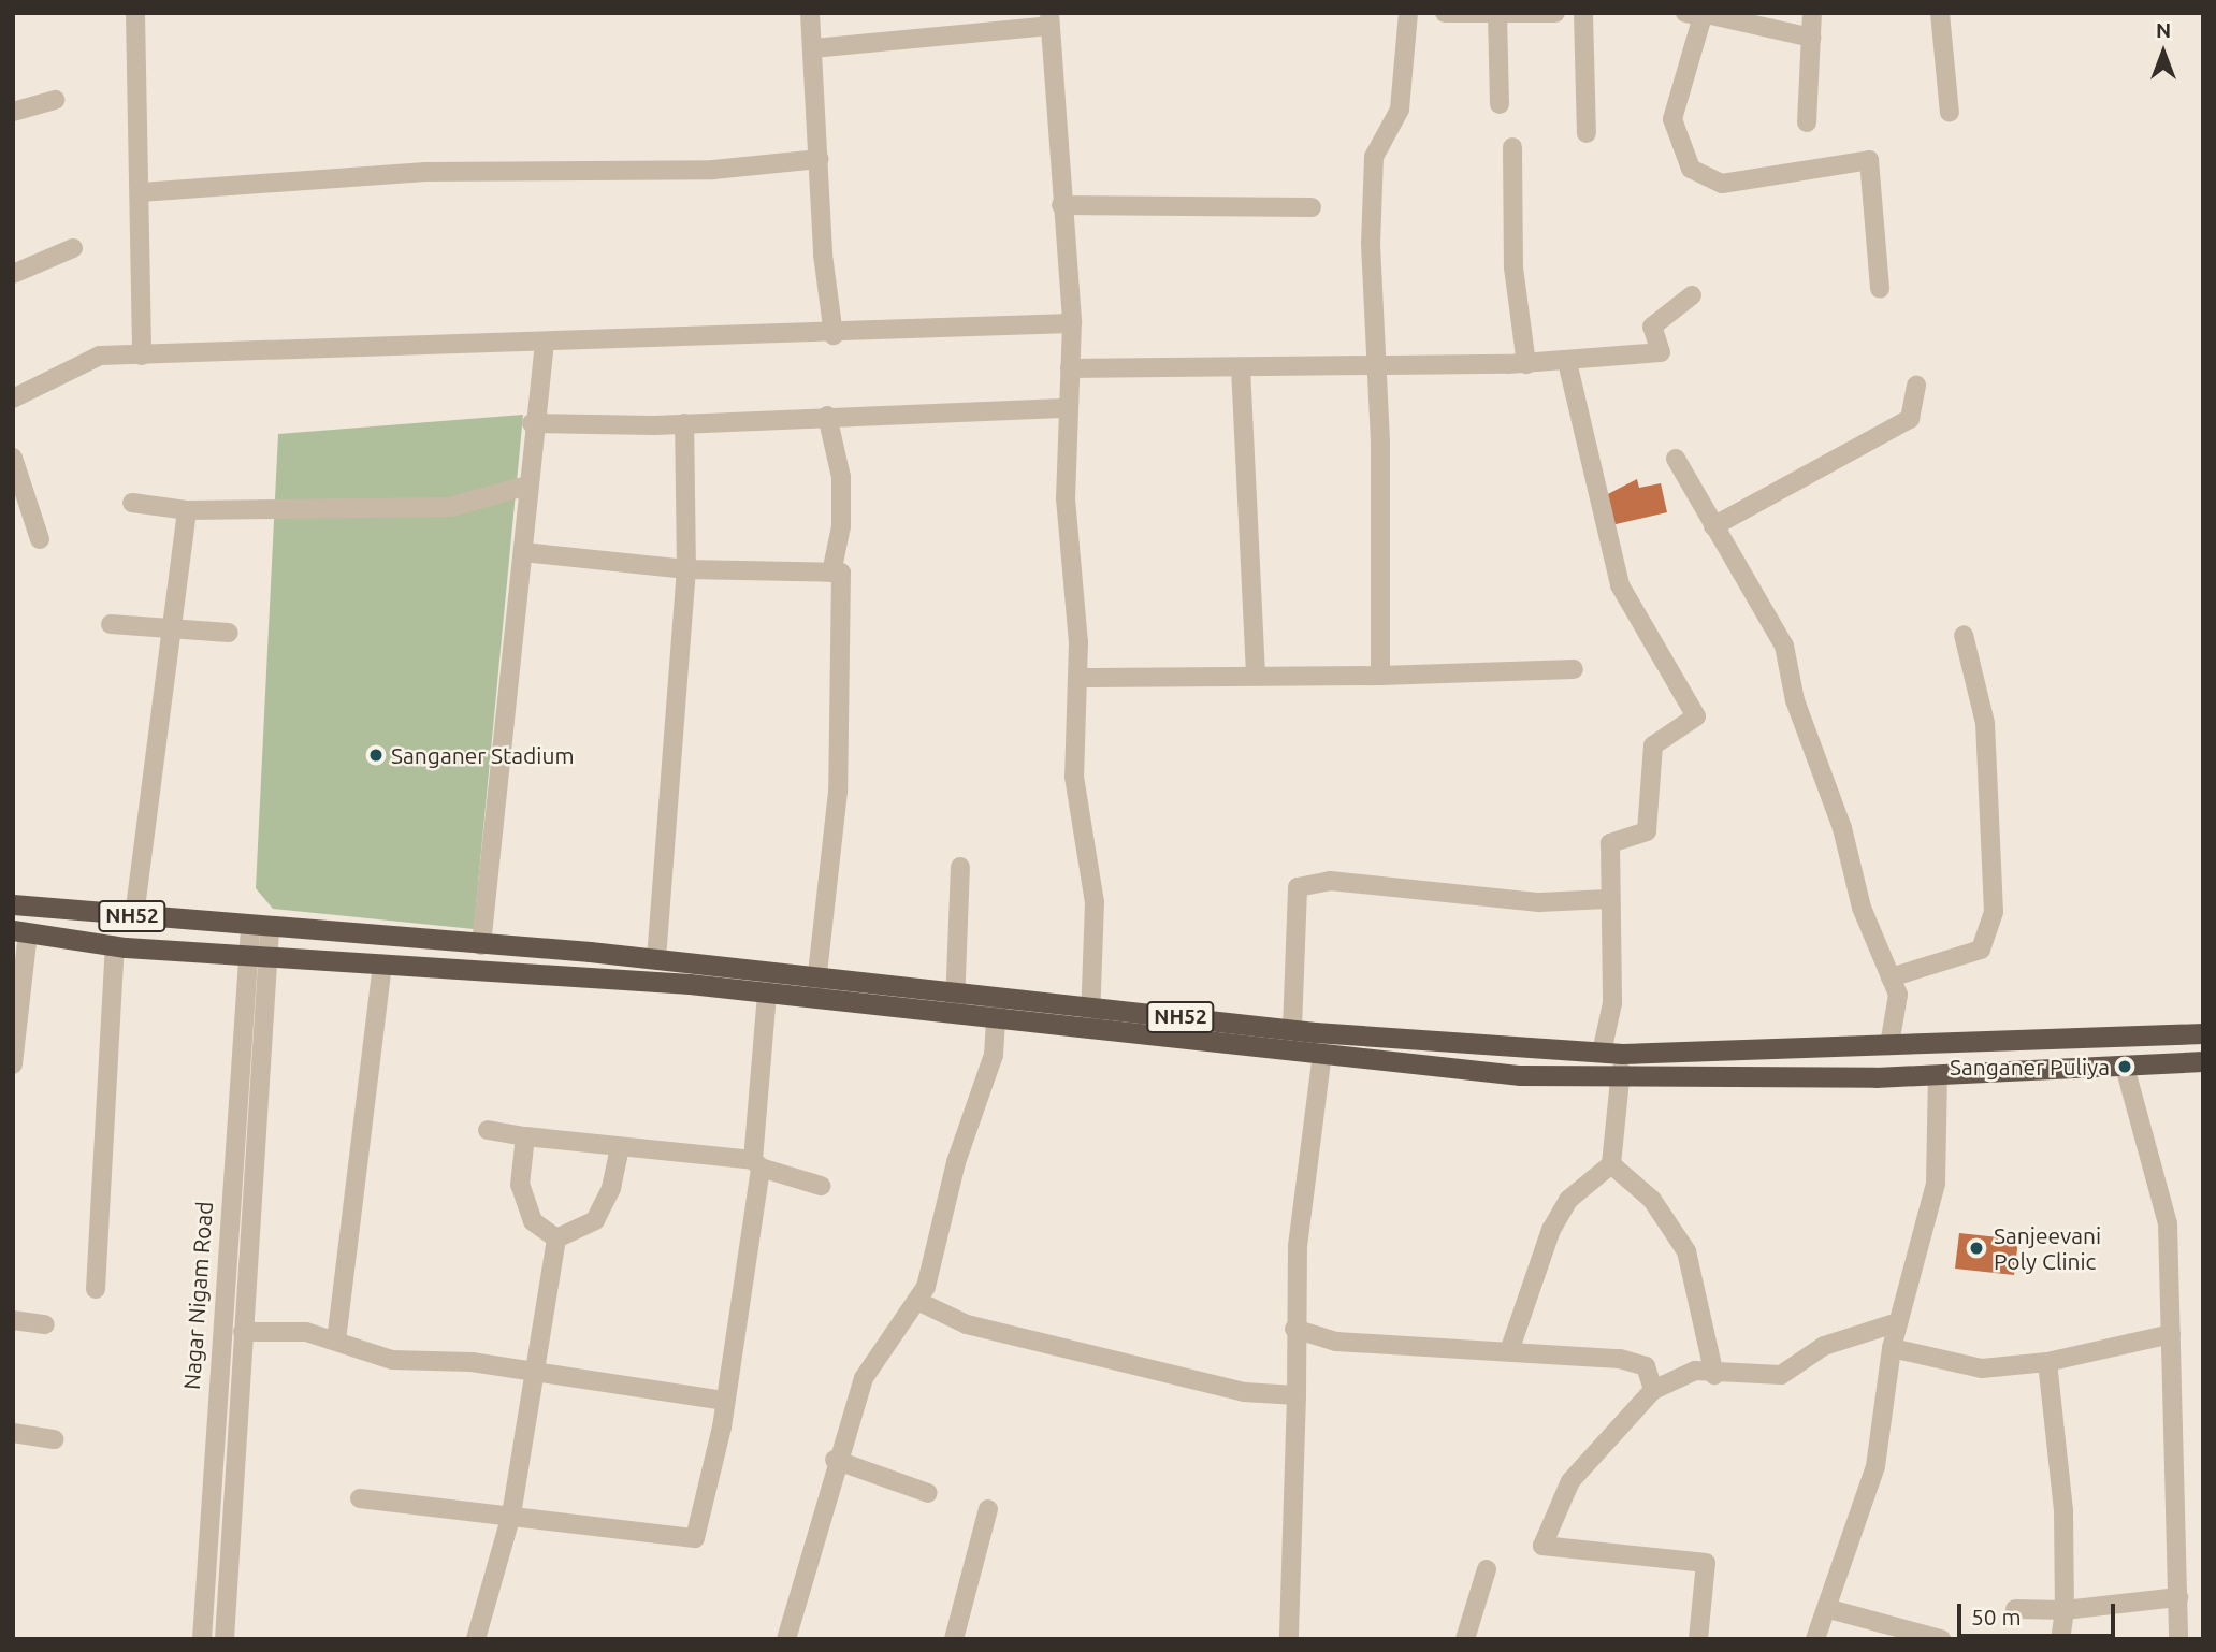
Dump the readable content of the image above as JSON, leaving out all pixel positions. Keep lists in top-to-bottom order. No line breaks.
{"streets":{"highway":["NH52"],"street":["Nagar Nigam Road"]},"crossings":[["NH52","Nagar Nigam Road"]],"places":["Sanganer Stadium","Sanganer Puliya","Sanjeevani Poly Clinic"],"scale_bar":"50 m","north":"top"}
